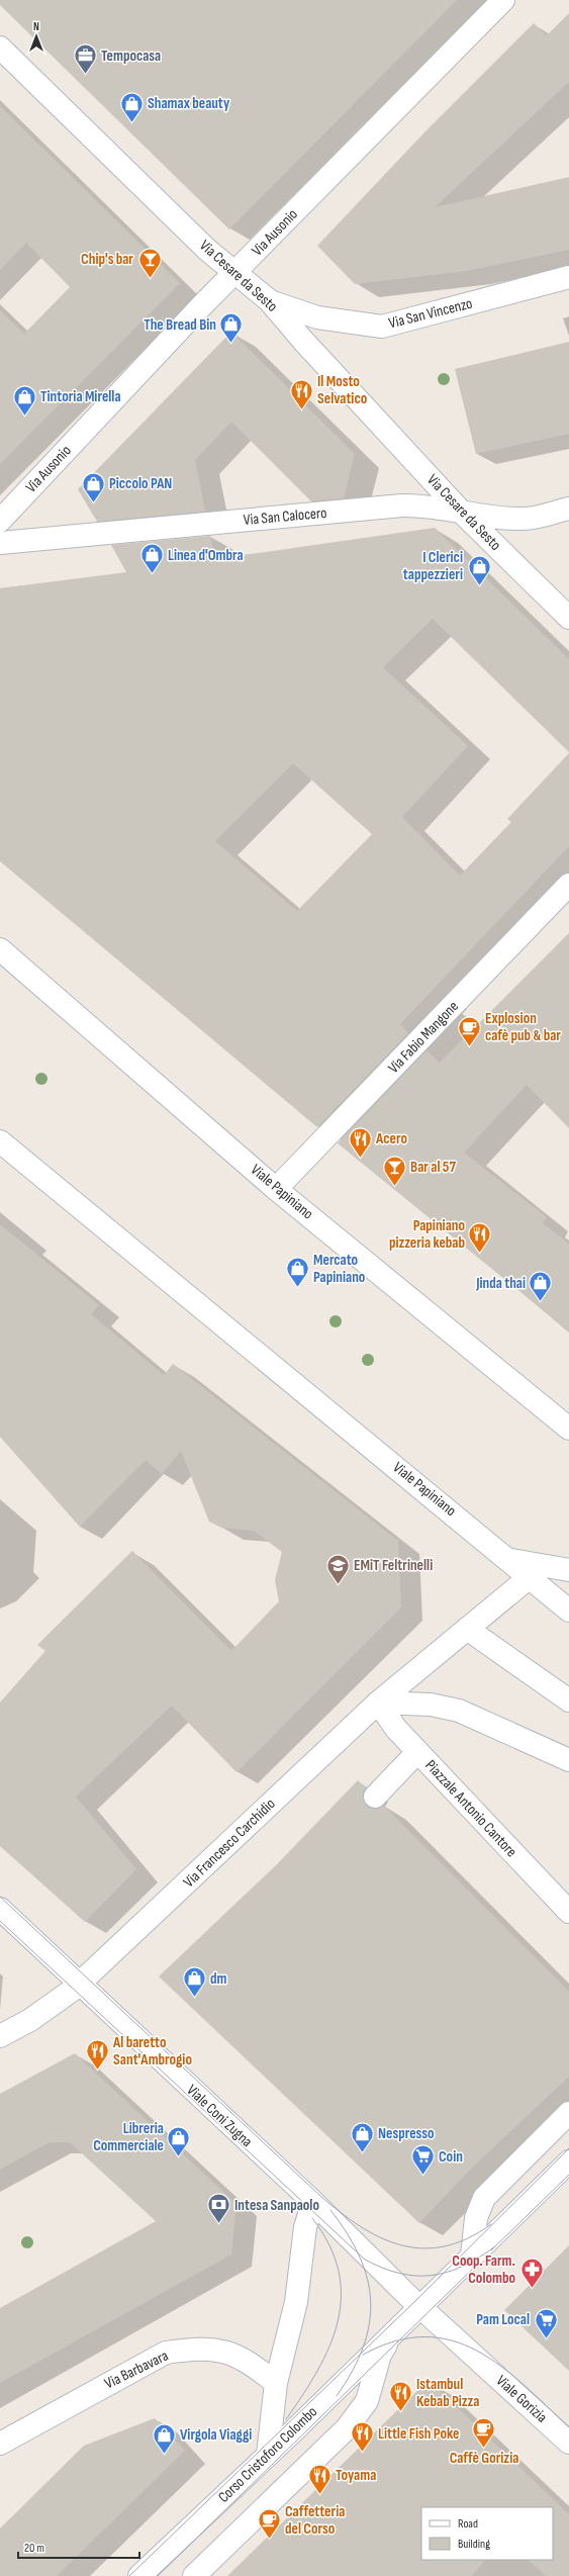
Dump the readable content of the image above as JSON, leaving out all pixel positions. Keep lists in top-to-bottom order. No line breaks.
{"streets":{"street":["Via Ausonio","Via Cesare da Sesto","Via San Vincenzo","Via San Calocero","Via Fabio Mangone","Viale Papiniano","Piazzale Antonio Cantore","Via Francesco Carchidio","Viale Coni Zugna","Via Barbavara","Viale Gorizia","Corso Cristoforo Colombo"]},"crossings":[["Via Ausonio","Via Cesare da Sesto"],["Via Cesare da Sesto","Via San Vincenzo"],["Via Cesare da Sesto","Via San Calocero"],["Via Fabio Mangone","Viale Papiniano"],["Piazzale Antonio Cantore","Via Francesco Carchidio"],["Via Francesco Carchidio","Viale Coni Zugna"],["Viale Coni Zugna","Viale Gorizia"],["Viale Coni Zugna","Corso Cristoforo Colombo"],["Viale Gorizia","Corso Cristoforo Colombo"]],"places":{"office":["Tempocasa"],"shop":["Shamax beauty","The Bread Bin","Tintoria Mirella","Piccolo PAN","Linea d'Ombra","I Clerici tappezzieri","Mercato Papiniano","Jinda thai","dm","Nespresso","Libreria Commerciale","Virgola Viaggi"],"bar":["Chip's bar","Bar al 57"],"restaurant":["Il Mosto Selvatico","Acero","Papiniano pizzeria kebab","Al baretto Sant'Ambrogio","Istambul Kebab Pizza","Little Fish Poke","Toyama"],"cafe":["Explosion cafè pub & bar","Caffè Gorizia","Caffetteria del Corso"],"school or university":["EMiT Feltrinelli"],"supermarket":["Coin","Pam Local"],"bank":["Intesa Sanpaolo"],"pharmacy":["Coop. Farm. Colombo"]},"legend":["Road","Building"],"scale_bar":"20 m","north":"top"}
